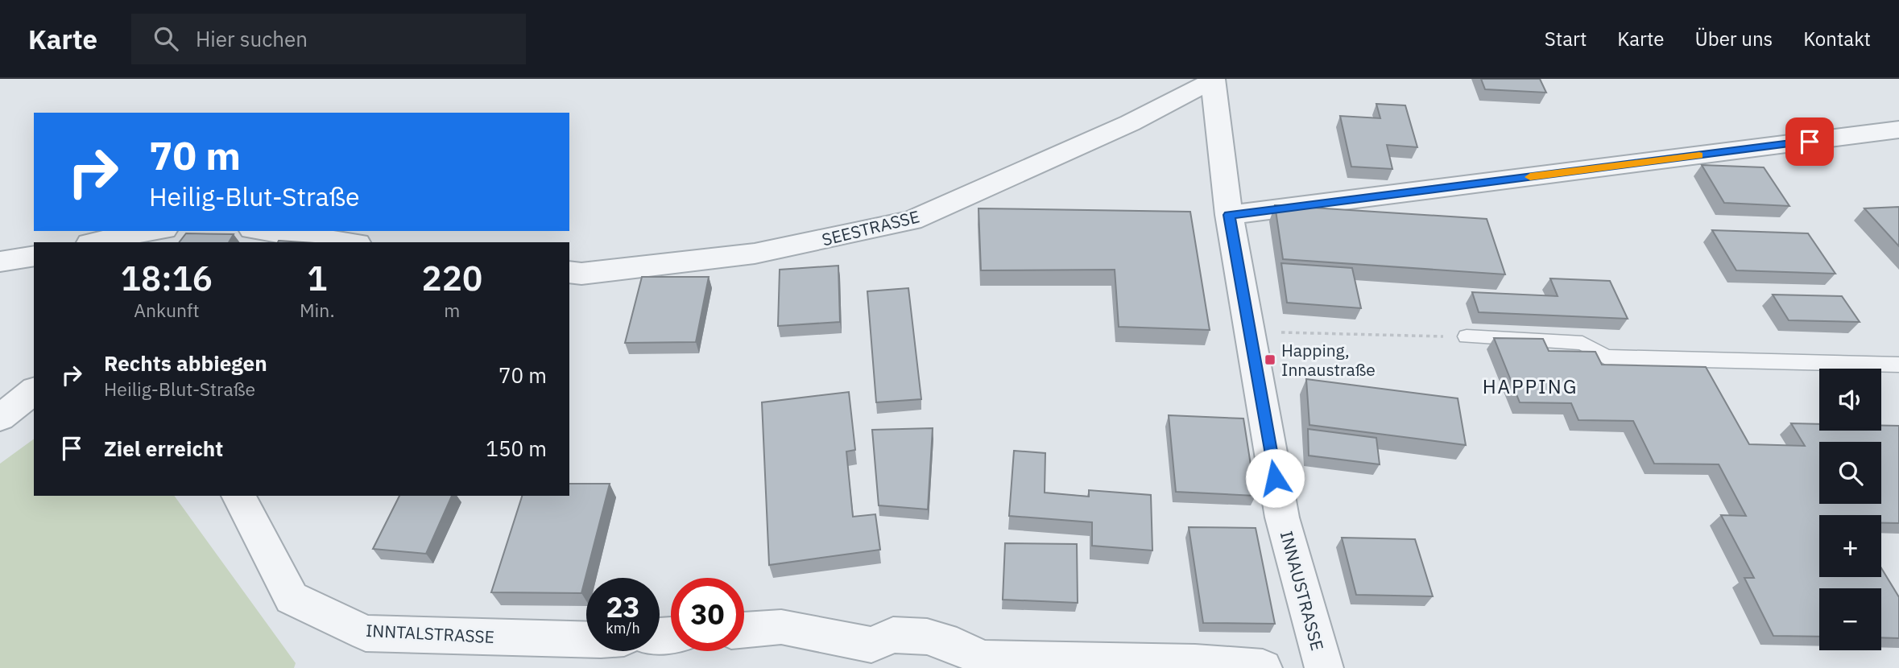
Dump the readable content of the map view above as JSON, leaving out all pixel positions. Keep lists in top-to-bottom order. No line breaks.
{"streets":{"street":["SEESTRASSE","INNAUSTRASSE","INNTALSTRASSE"]},"crossings":[["SEESTRASSE","INNAUSTRASSE"]],"districts":["HAPPING"],"places":{"transit":["Happing, Innaustraße"]},"page":{"header":"Karte","search":"Hier suchen","nav":["Start","Karte","Über uns","Kontakt"],"turn":["70 m","Heilig-Blut-Straße"],"eta":["18:16","Ankunft","1","Min.","220","m"],"list":[{"name":"Rechts abbiegen","note":"Heilig-Blut-Straße","value":"70 m"},{"name":"Ziel erreicht","value":"150 m"}],"map_buttons":["+","−"],"speed":"23 km/h","limit":"30"}}
